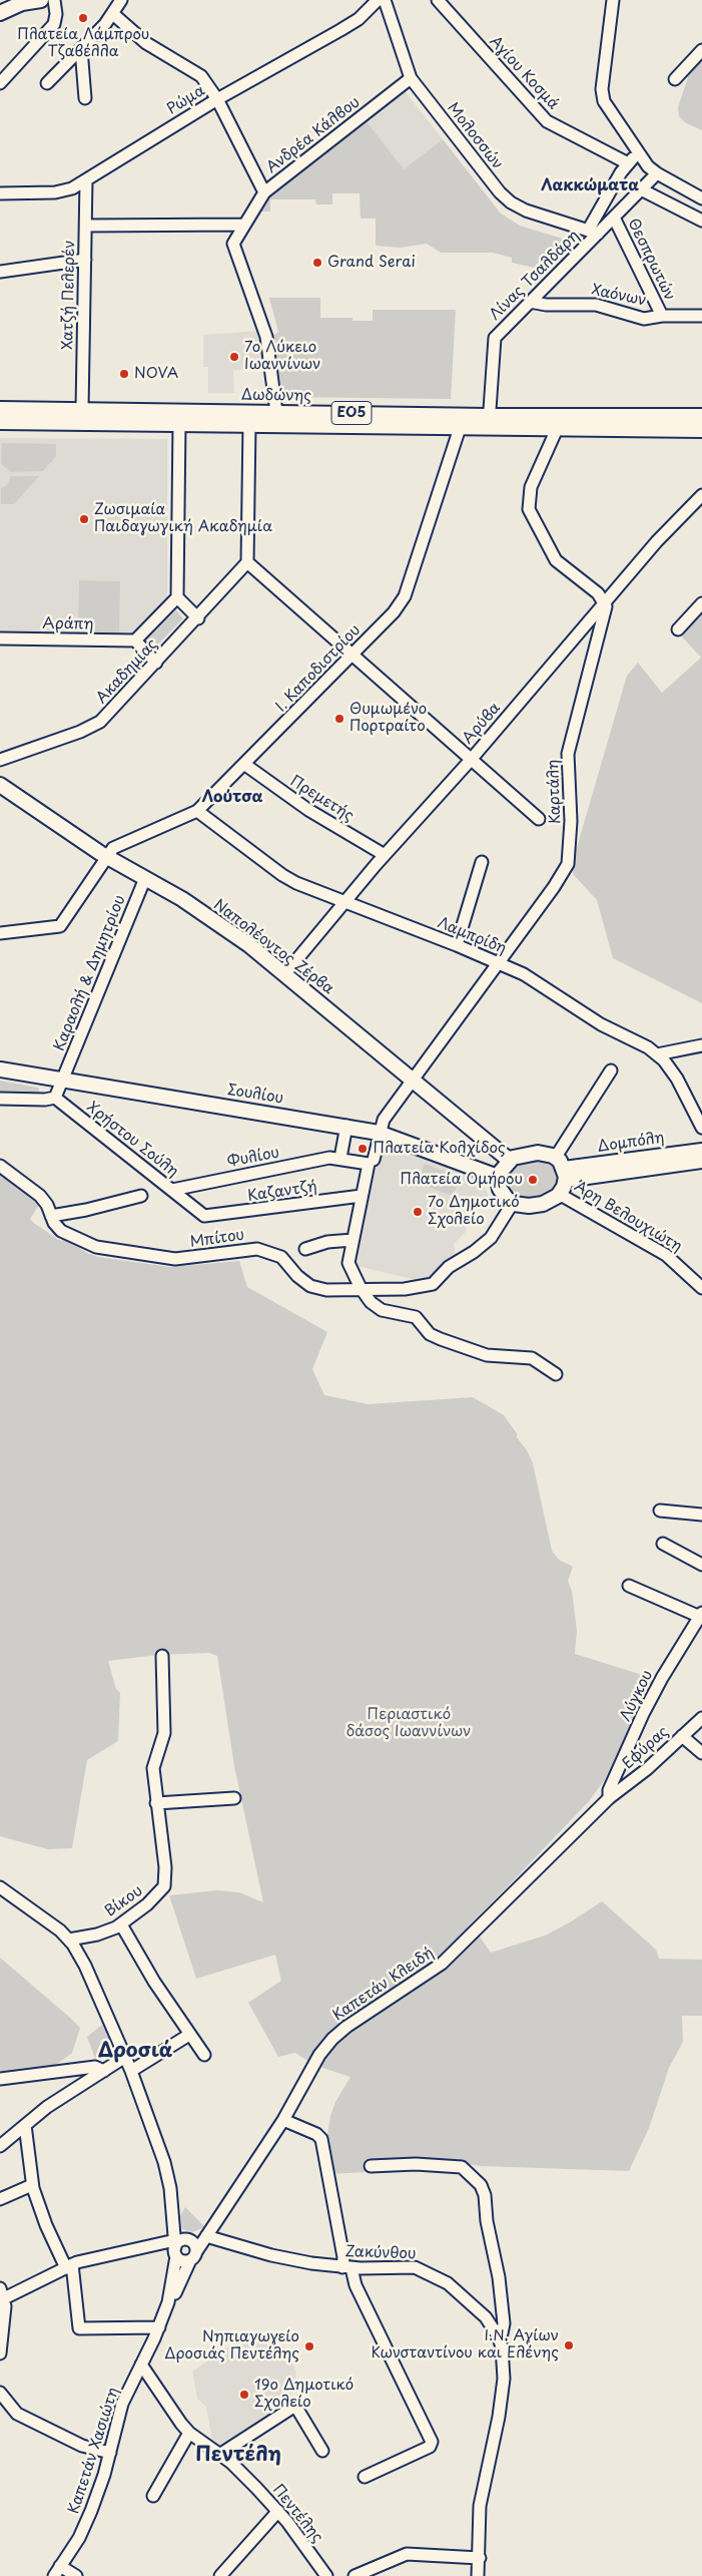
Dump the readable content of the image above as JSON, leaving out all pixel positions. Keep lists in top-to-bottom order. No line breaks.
{"streets":{"main road":["Δωδώνης","ΕΟ5","Ναπολέοντος Ζέρβα","Σουλίου","Δομπόλη"],"street":["Αγίου Κοσμά","Ρώμα","Ανδρέα Κάλβου","Μολοσσών","Θεσπρωτών","Λίνας Τσαλδάρη","Χατζή Πελερέν","Χαόνων","Αράπη","Ι. Καποδιστρίου","Ακαδημίας","Αρύβα","Καρτάλη","Πρεμετής","Λαμπρίδη","Καραολή & Δημητρίου","Χρήστου Σούλη","Φυλίου","Καζαντζή","Άρη Βελουχιώτη","Μπίτου","Λύγκου","Εφύρας","Βίκου","Καπετάν Κλειδή","Ζακύνθου","Καπετάν Χασιώτη","Πεντέλης"]},"crossings":[["Ρώμα","Χατζή Πελερέν"],["Ανδρέα Κάλβου","Μολοσσών"],["Ανδρέα Κάλβου","Δωδώνης"],["Μολοσσών","Λίνας Τσαλδάρη"],["Θεσπρωτών","Χαόνων"],["Λίνας Τσαλδάρη","Χαόνων"],["Λίνας Τσαλδάρη","Δωδώνης"],["Χατζή Πελερέν","Δωδώνης"],["Δωδώνης","Ι. Καποδιστρίου"],["Ι. Καποδιστρίου","Πρεμετής"],["Ι. Καποδιστρίου","Λαμπρίδη"],["Ι. Καποδιστρίου","Ναπολέοντος Ζέρβα"],["Αρύβα","Καρτάλη"],["Αρύβα","Πρεμετής"],["Αρύβα","Λαμπρίδη"],["Αρύβα","Ναπολέοντος Ζέρβα"],["Καρτάλη","Λαμπρίδη"],["Καρτάλη","Ναπολέοντος Ζέρβα"],["Καρτάλη","Σουλίου"],["Ναπολέοντος Ζέρβα","Καραολή & Δημητρίου"],["Ναπολέοντος Ζέρβα","Σουλίου"],["Ναπολέοντος Ζέρβα","Δομπόλη"],["Ναπολέοντος Ζέρβα","Άρη Βελουχιώτη"],["Ναπολέοντος Ζέρβα","Μπίτου"],["Καραολή & Δημητρίου","Σουλίου"],["Σουλίου","Δομπόλη"],["Σουλίου","Άρη Βελουχιώτη"],["Σουλίου","Μπίτου"],["Χρήστου Σούλη","Φυλίου"],["Χρήστου Σούλη","Καζαντζή"],["Δομπόλη","Άρη Βελουχιώτη"],["Δομπόλη","Μπίτου"],["Φυλίου","Καζαντζή"],["Άρη Βελουχιώτη","Μπίτου"],["Λύγκου","Εφύρας"],["Λύγκου","Καπετάν Κλειδή"],["Εφύρας","Καπετάν Κλειδή"],["Καπετάν Κλειδή","Ζακύνθου"],["Καπετάν Κλειδή","Καπετάν Χασιώτη"],["Καπετάν Χασιώτη","Πεντέλης"]],"districts":["Λακκώματα","Λούτσα","Δροσιά","Πεντέλη"],"parks":["Περιαστικό δάσος Ιωαννίνων"],"places":["Πλατεία Λάμπρου Τζαβέλλα","Grand Serai","7ο Λύκειο Ιωαννίνων","NOVA","Ζωσιμαία Παιδαγωγική Ακαδημία","Θυμωμένο Πορτραίτο","Πλατεία Κολχίδος","Πλατεία Ομήρου","7ο Δημοτικό Σχολείο","Ι.Ν. Αγίων Κωνσταντίνου και Ελένης","Νηπιαγωγείο Δροσιάς Πεντέλης","19ο Δημοτικό Σχολείο"]}
